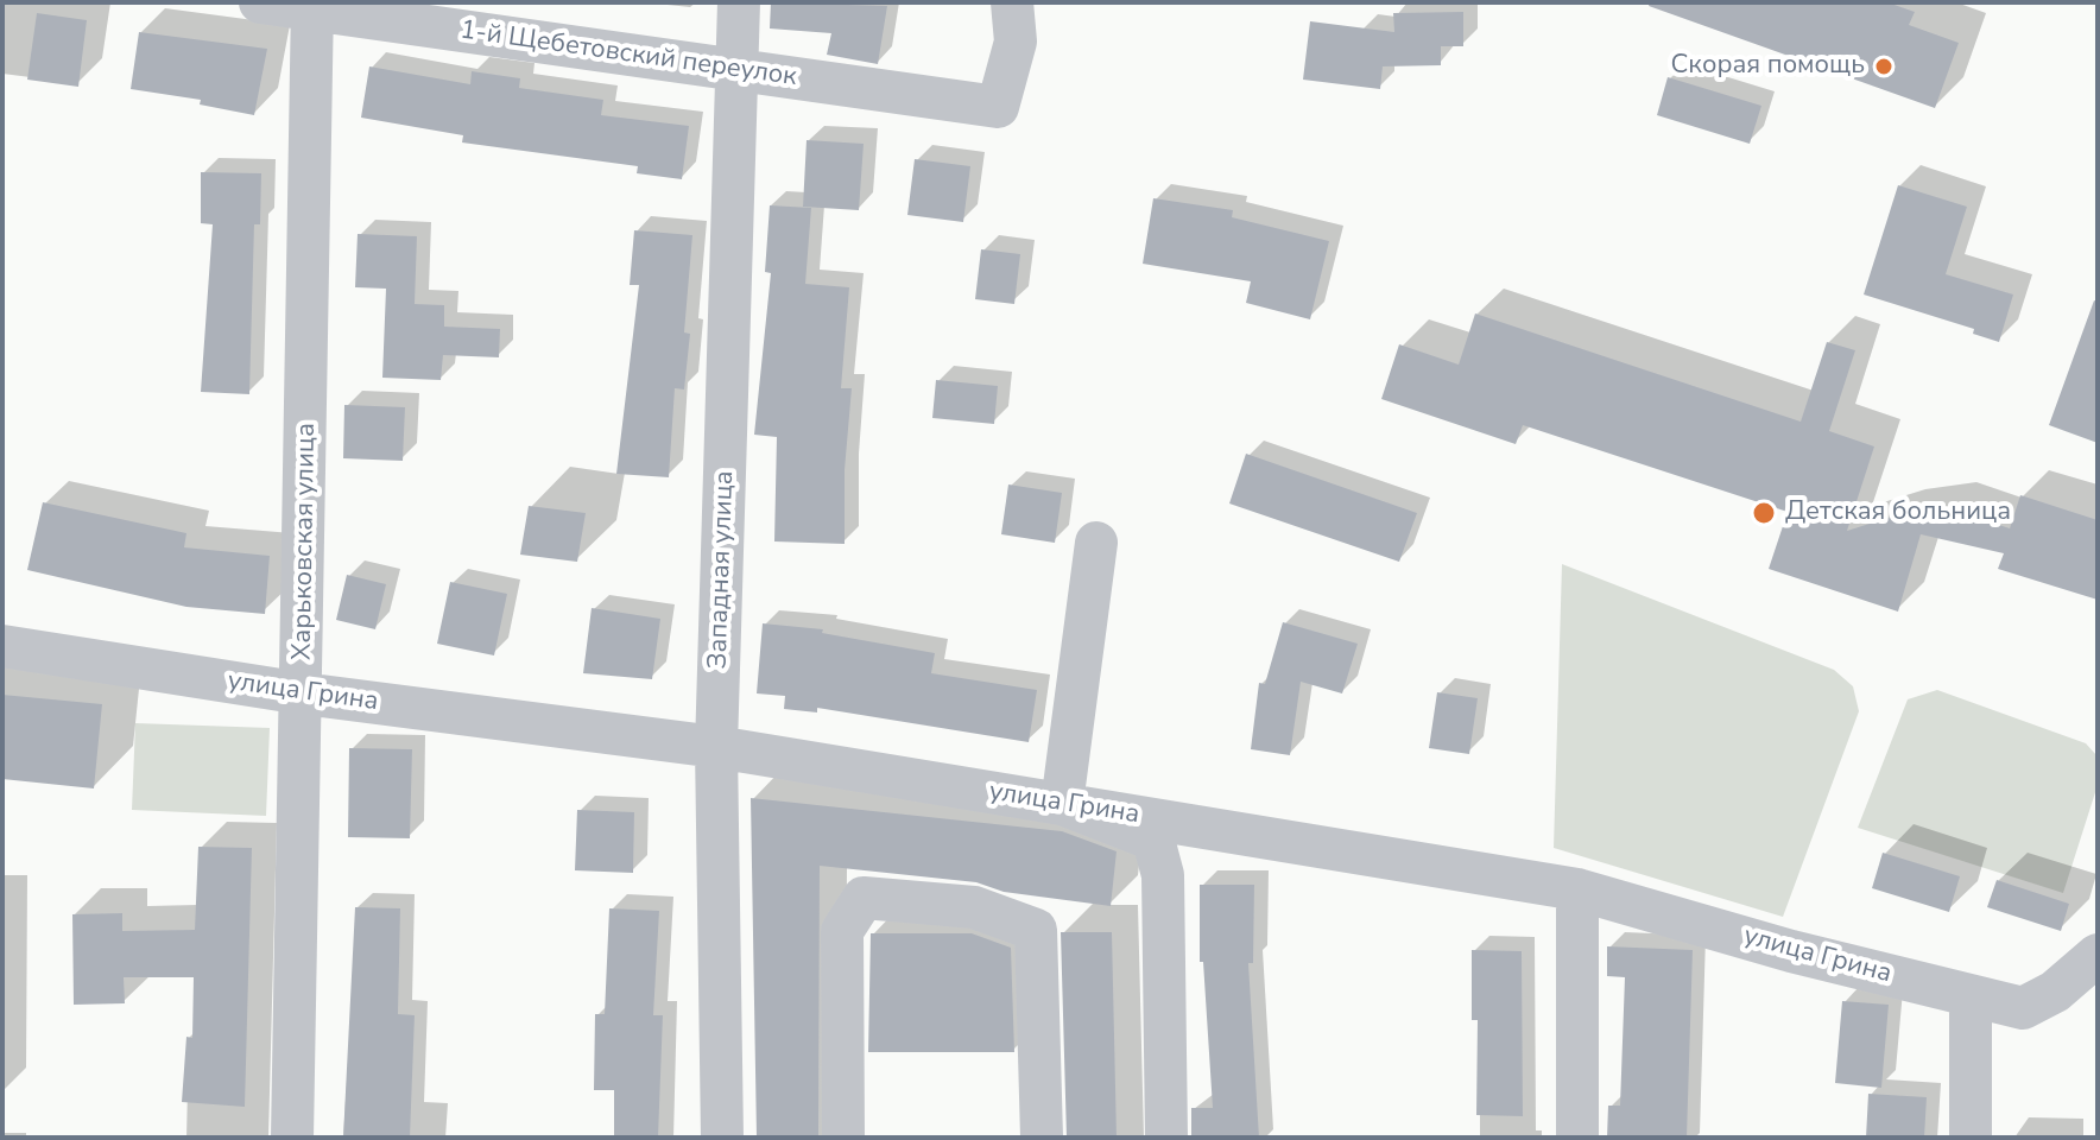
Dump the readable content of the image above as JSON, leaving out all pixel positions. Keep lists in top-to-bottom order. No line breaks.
{"streets":{"street":["1-й Щебетовский переулок","Харьковская улица","Западная улица","улица Грина"]},"crossings":[["1-й Щебетовский переулок","Харьковская улица"],["1-й Щебетовский переулок","Западная улица"],["Харьковская улица","улица Грина"],["Западная улица","улица Грина"]],"places":["Скорая помощь","Детская больница"]}
